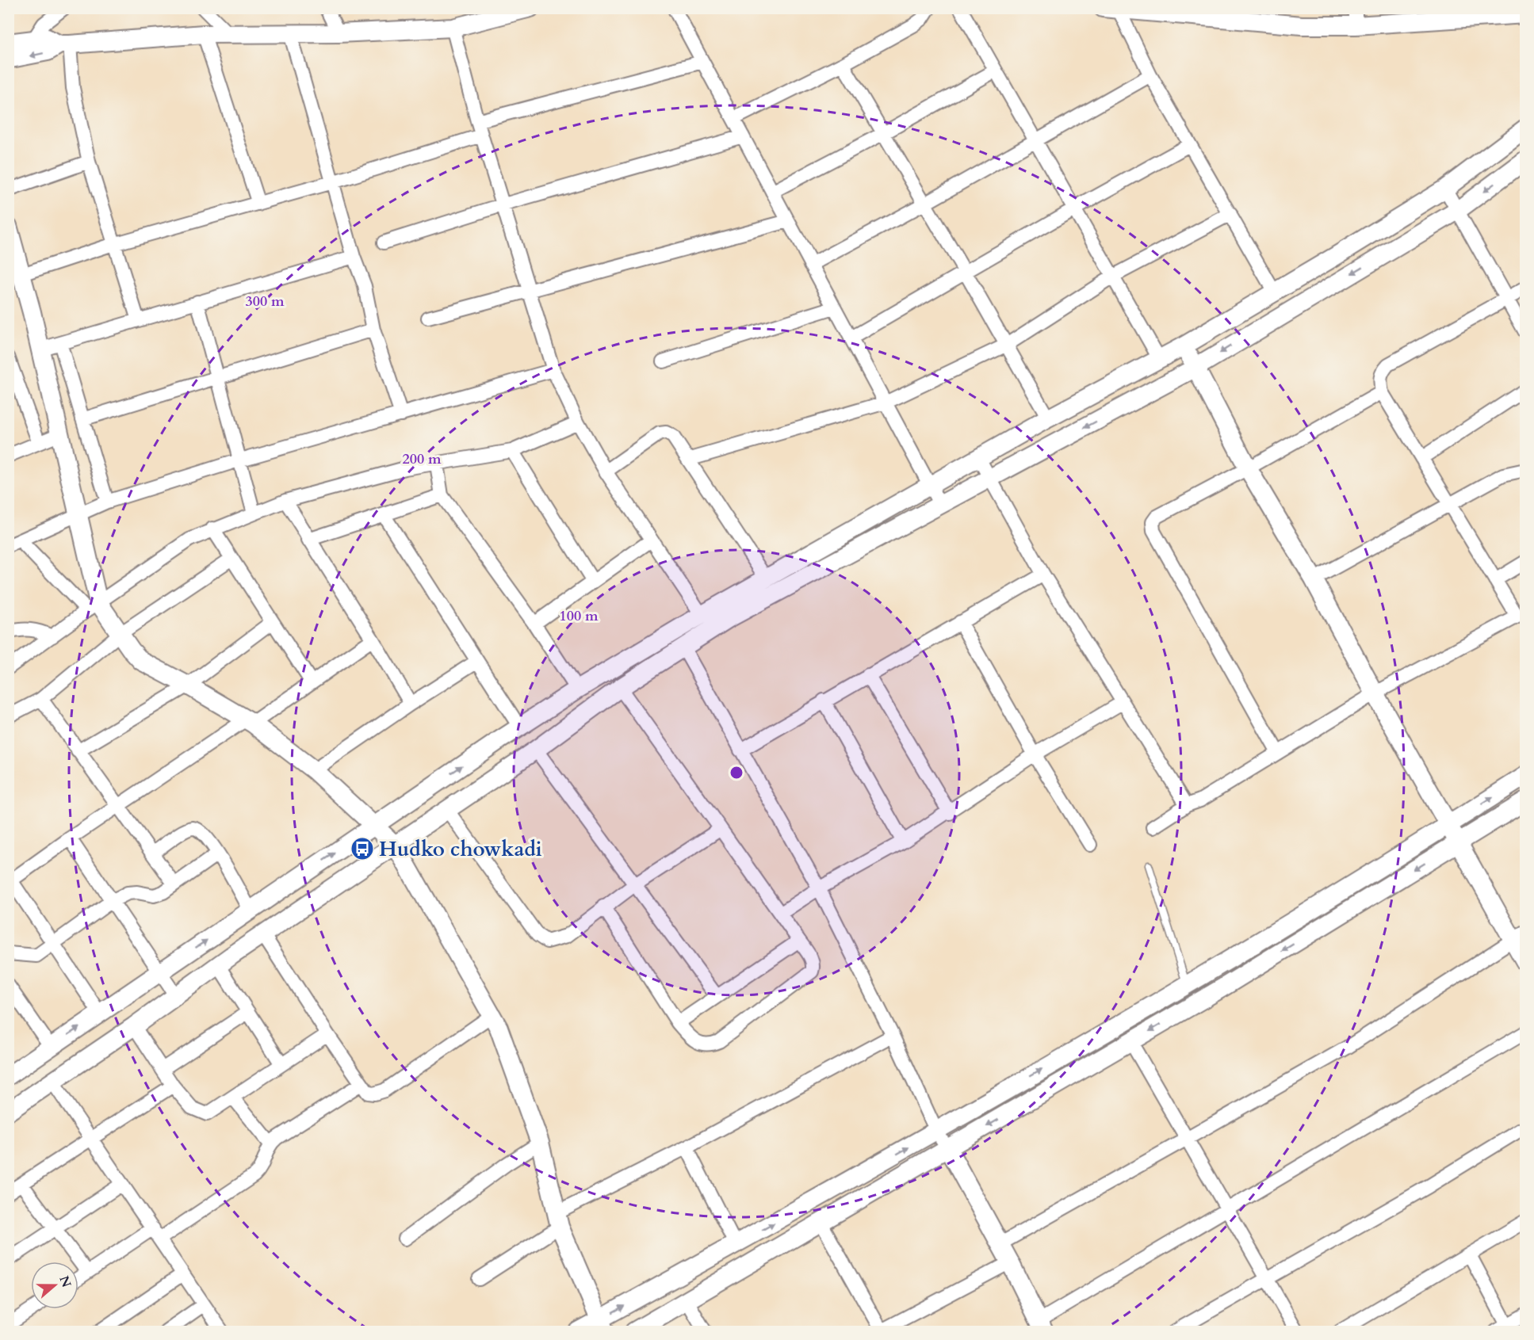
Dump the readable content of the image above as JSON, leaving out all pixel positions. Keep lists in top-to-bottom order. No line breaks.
{"places":{"bus stop":["Hudko chowkadi"]},"north":"right","rings":["300 m","200 m","100 m"]}
